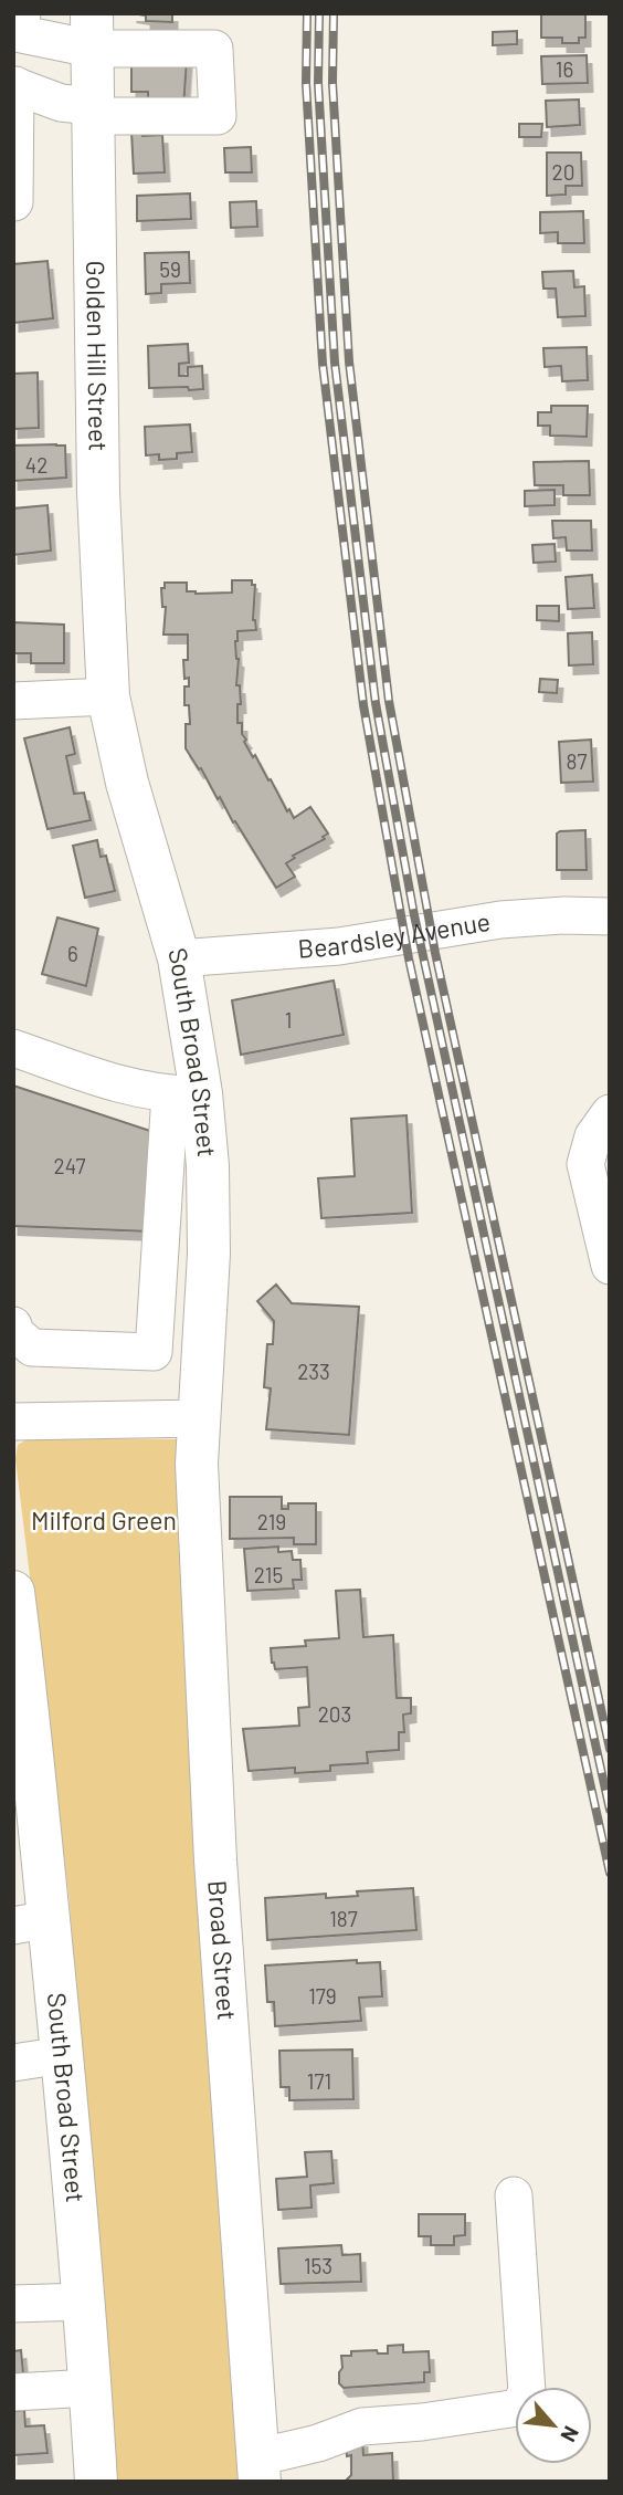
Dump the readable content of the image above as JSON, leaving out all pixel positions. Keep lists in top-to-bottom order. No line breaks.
{"streets":{"main road":["Golden Hill Street","South Broad Street","Broad Street"],"street":["Beardsley Avenue"]},"crossings":[["Golden Hill Street","South Broad Street"],["Beardsley Avenue","South Broad Street"],["South Broad Street","Broad Street"]],"parks":["Milford Green"],"house_numbers":["16","20","59","42","87","6","1","247","233","219","215","203","187","179","171","153"],"north":"bottom right"}
